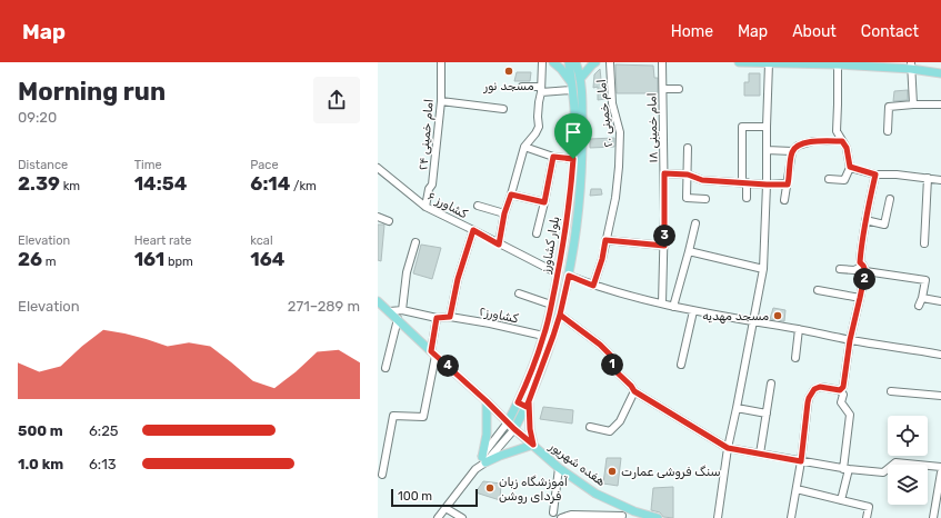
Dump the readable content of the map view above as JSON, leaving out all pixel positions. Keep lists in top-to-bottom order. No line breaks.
{"streets":{"main road":["بلوار کشاورز","هفده شهریور"],"street":["امام خمینی ۲۰","امام خمینی ۱۸","امام خمینی ۲۴","کشاورز ۶","کشاورز۲"]},"crossings":[["امام خمینی ۲۴","کشاورز ۶"],["کشاورز ۶","بلوار کشاورز"],["بلوار کشاورز","کشاورز۲"],["بلوار کشاورز","هفده شهریور"],["کشاورز۲","هفده شهریور"]],"places":["مسجد نور","مسجد مهدیه","سنگ فروشی عمارت","آموزشگاه زبان فردای روشن"],"scale_bar":"100 m","page":{"header":"Map","nav":["Home","Map","About","Contact"],"heading":["Morning run","09:20"],"stats":[["Distance","2.39 km"],["Time","14:54"],["Pace","6:14 /km"],["Elevation","26 m"],["Heart rate","161 bpm"],["kcal","164"]],"pins":["3","2","1","4"],"chart":["Elevation","271–289 m"],"list":[{"name":"500 m","note":"6:25"},{"name":"1.0 km","note":"6:13"}],"scale":"100 m"}}
